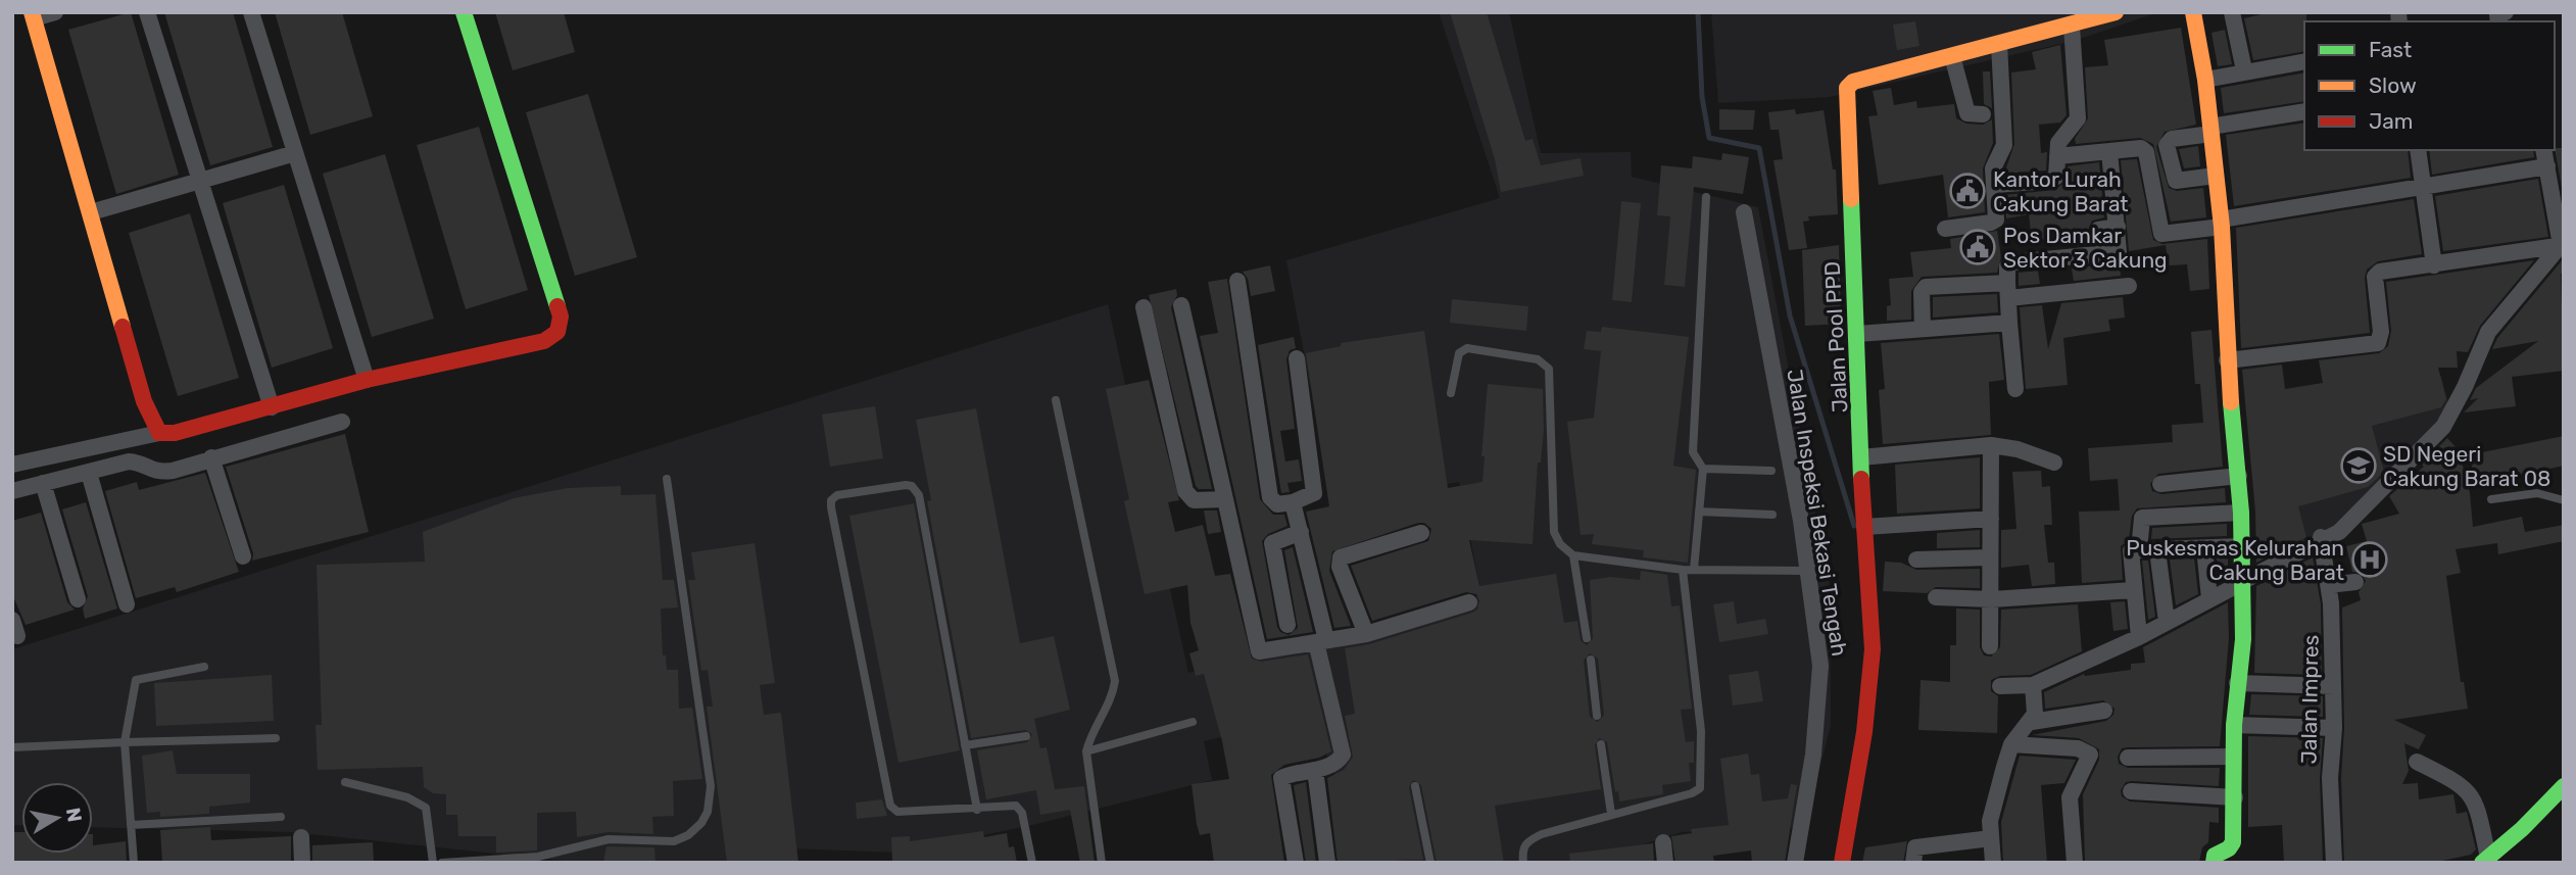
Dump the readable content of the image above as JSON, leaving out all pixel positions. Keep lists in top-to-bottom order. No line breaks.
{"streets":{"street":["Jalan Pool PPD","Jalan Inspeksi Bekasi Tengah","Jalan Impres"]},"places":{"public building":["Kantor Lurah Cakung Barat","Pos Damkar Sektor 3 Cakung"],"school or university":["SD Negeri Cakung Barat 08"],"hospital":["Puskesmas Kelurahan Cakung Barat"]},"legend":["Fast","Slow","Jam"],"north":"right"}
